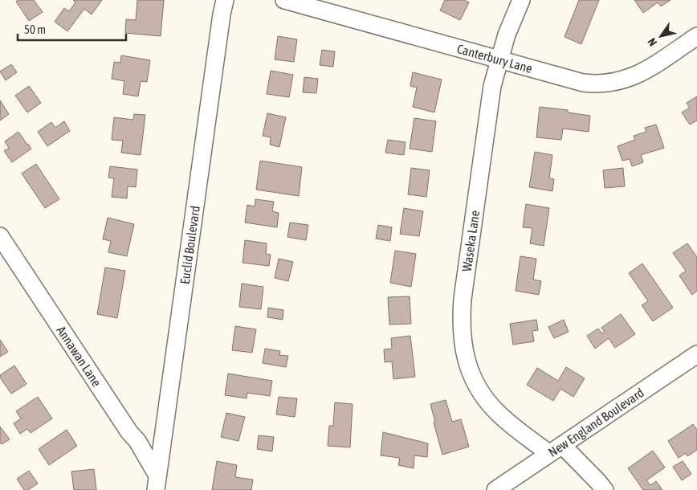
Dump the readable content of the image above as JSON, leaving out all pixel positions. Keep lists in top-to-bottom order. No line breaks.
{"streets":{"street":["Canterbury Lane","Waseka Lane","Euclid Boulevard","Annawan Lane","New England Boulevard"]},"crossings":[["Canterbury Lane","Waseka Lane"],["Waseka Lane","New England Boulevard"],["Euclid Boulevard","Annawan Lane"]],"scale_bar":"50 m","north":"bottom left"}
